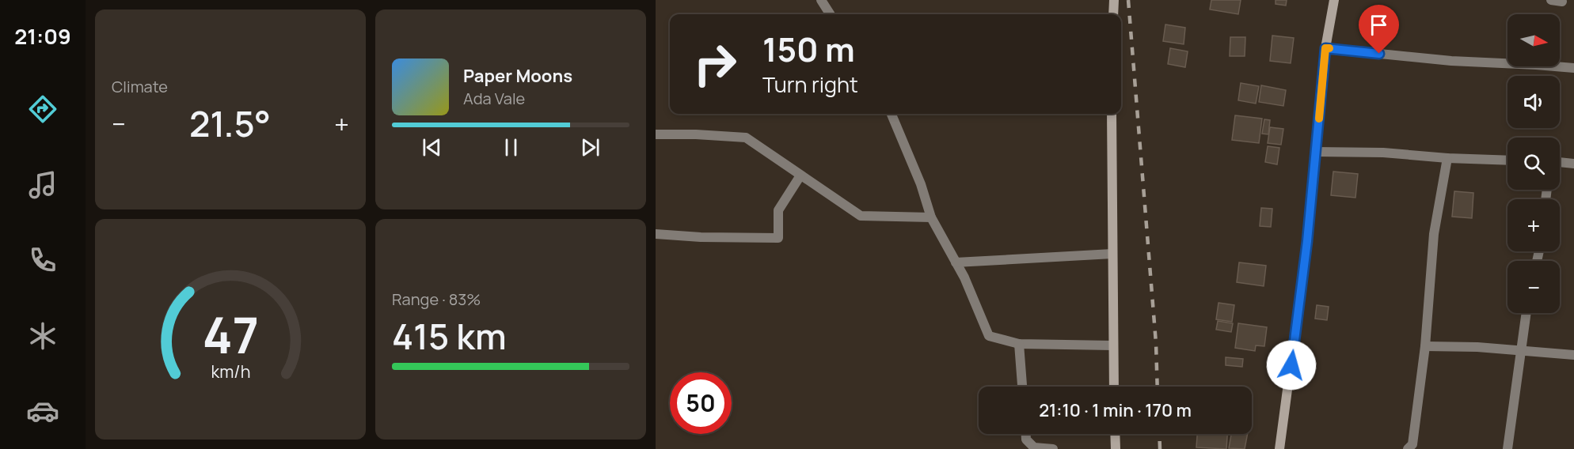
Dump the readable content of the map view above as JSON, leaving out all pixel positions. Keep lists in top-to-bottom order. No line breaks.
{"north":"right","page":{"tabs":"21:09","tile":["Climate",["Range · 83%","415 km"]],"map_buttons":["+","−"],"turn":["150 m","Turn right"],"song":["Paper Moons","Ada Vale"],"heat":["−","21.5°","+"],"limit":"50","trip":"21:10 · 1 min · 170 m","gauge":["47","km/h"]}}
